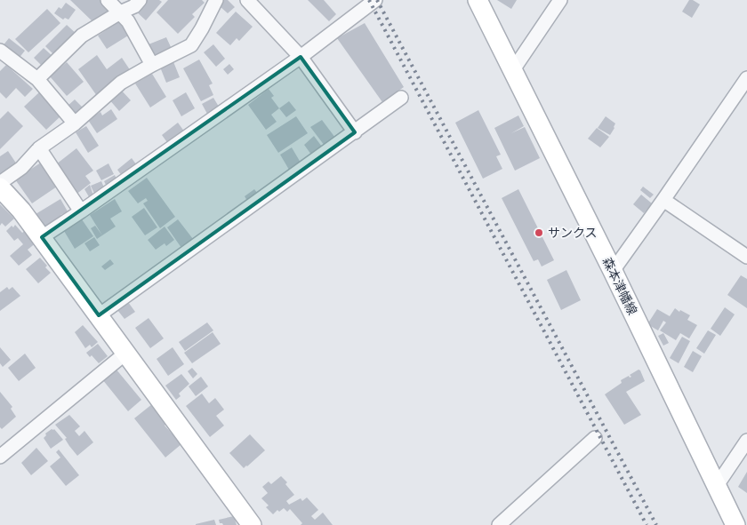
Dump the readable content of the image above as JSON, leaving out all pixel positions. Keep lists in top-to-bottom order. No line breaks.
{"streets":{"main road":["森本津幡線"]},"places":["サンクス"]}
